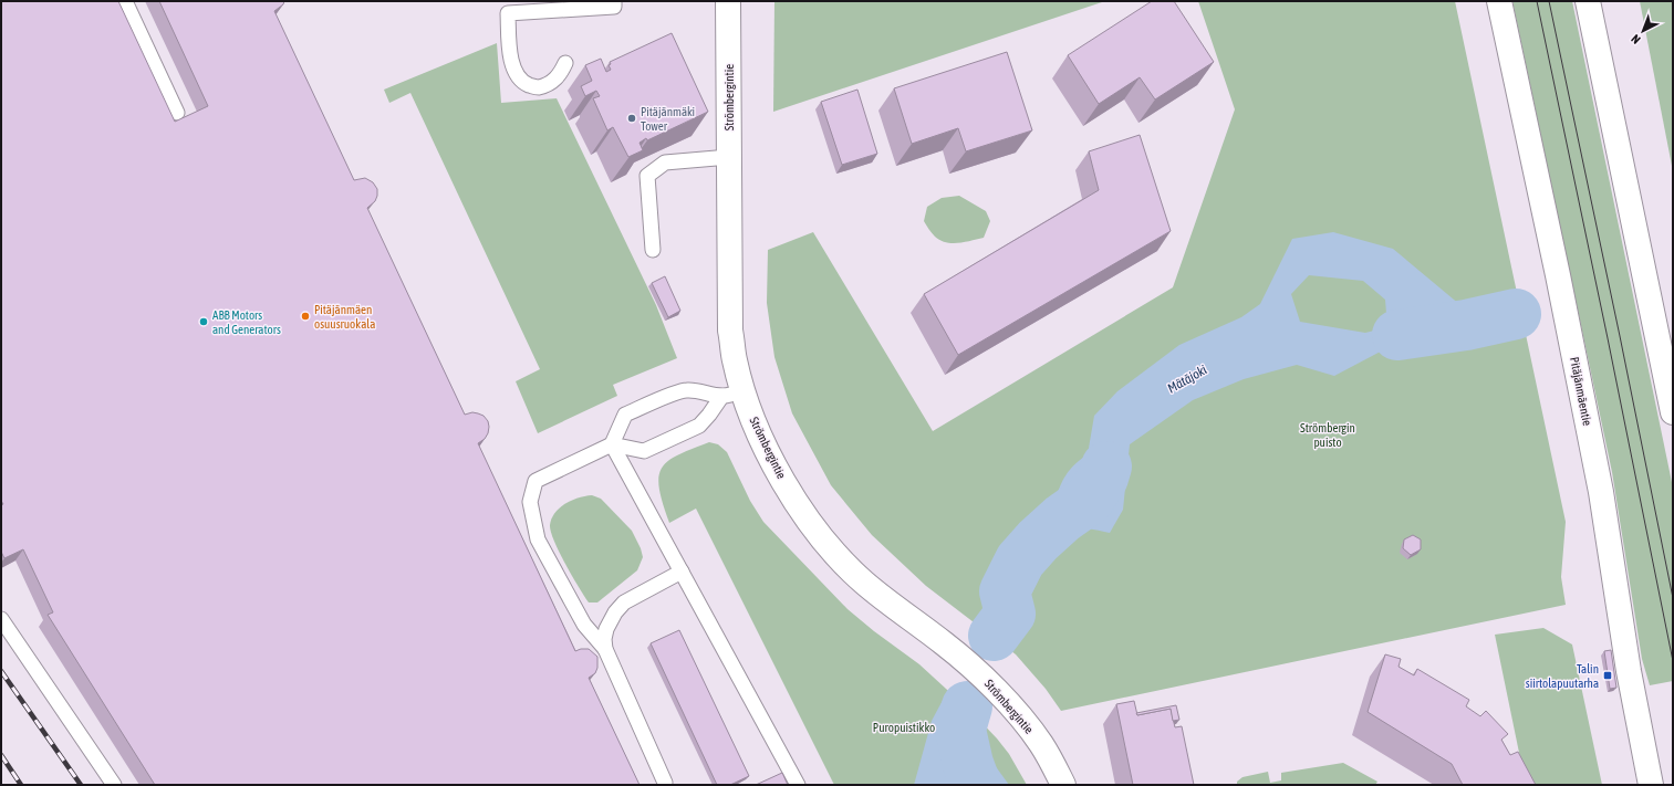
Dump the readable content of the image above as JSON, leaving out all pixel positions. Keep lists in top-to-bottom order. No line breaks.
{"streets":{"main road":["Strömbergintie","Pitäjänmäentie"]},"water":["Mätäjoki"],"parks":["Strömbergin puisto","Puropuistikko"],"places":{"other":["Pitäjänmäki Tower","Pitäjänmäen osuusruokala","ABB Motors and Generators"],"transit":["Talin siirtolapuutarha"]},"north":"bottom left"}
